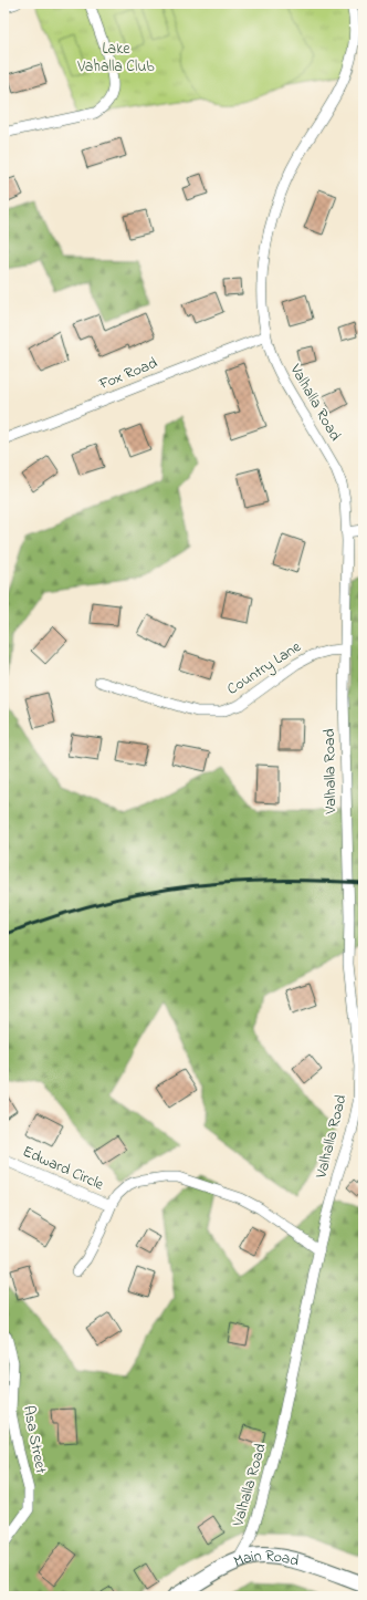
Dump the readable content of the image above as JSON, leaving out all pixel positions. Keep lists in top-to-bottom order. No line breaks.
{"streets":{"main road":["Main Road"],"street":["Fox Road","Valhalla Road","Country Lane","Edward Circle","Asa Street"]},"crossings":[["Fox Road","Valhalla Road"],["Valhalla Road","Country Lane"],["Valhalla Road","Main Road"]],"parks":["Lake Vahalla Club"]}
